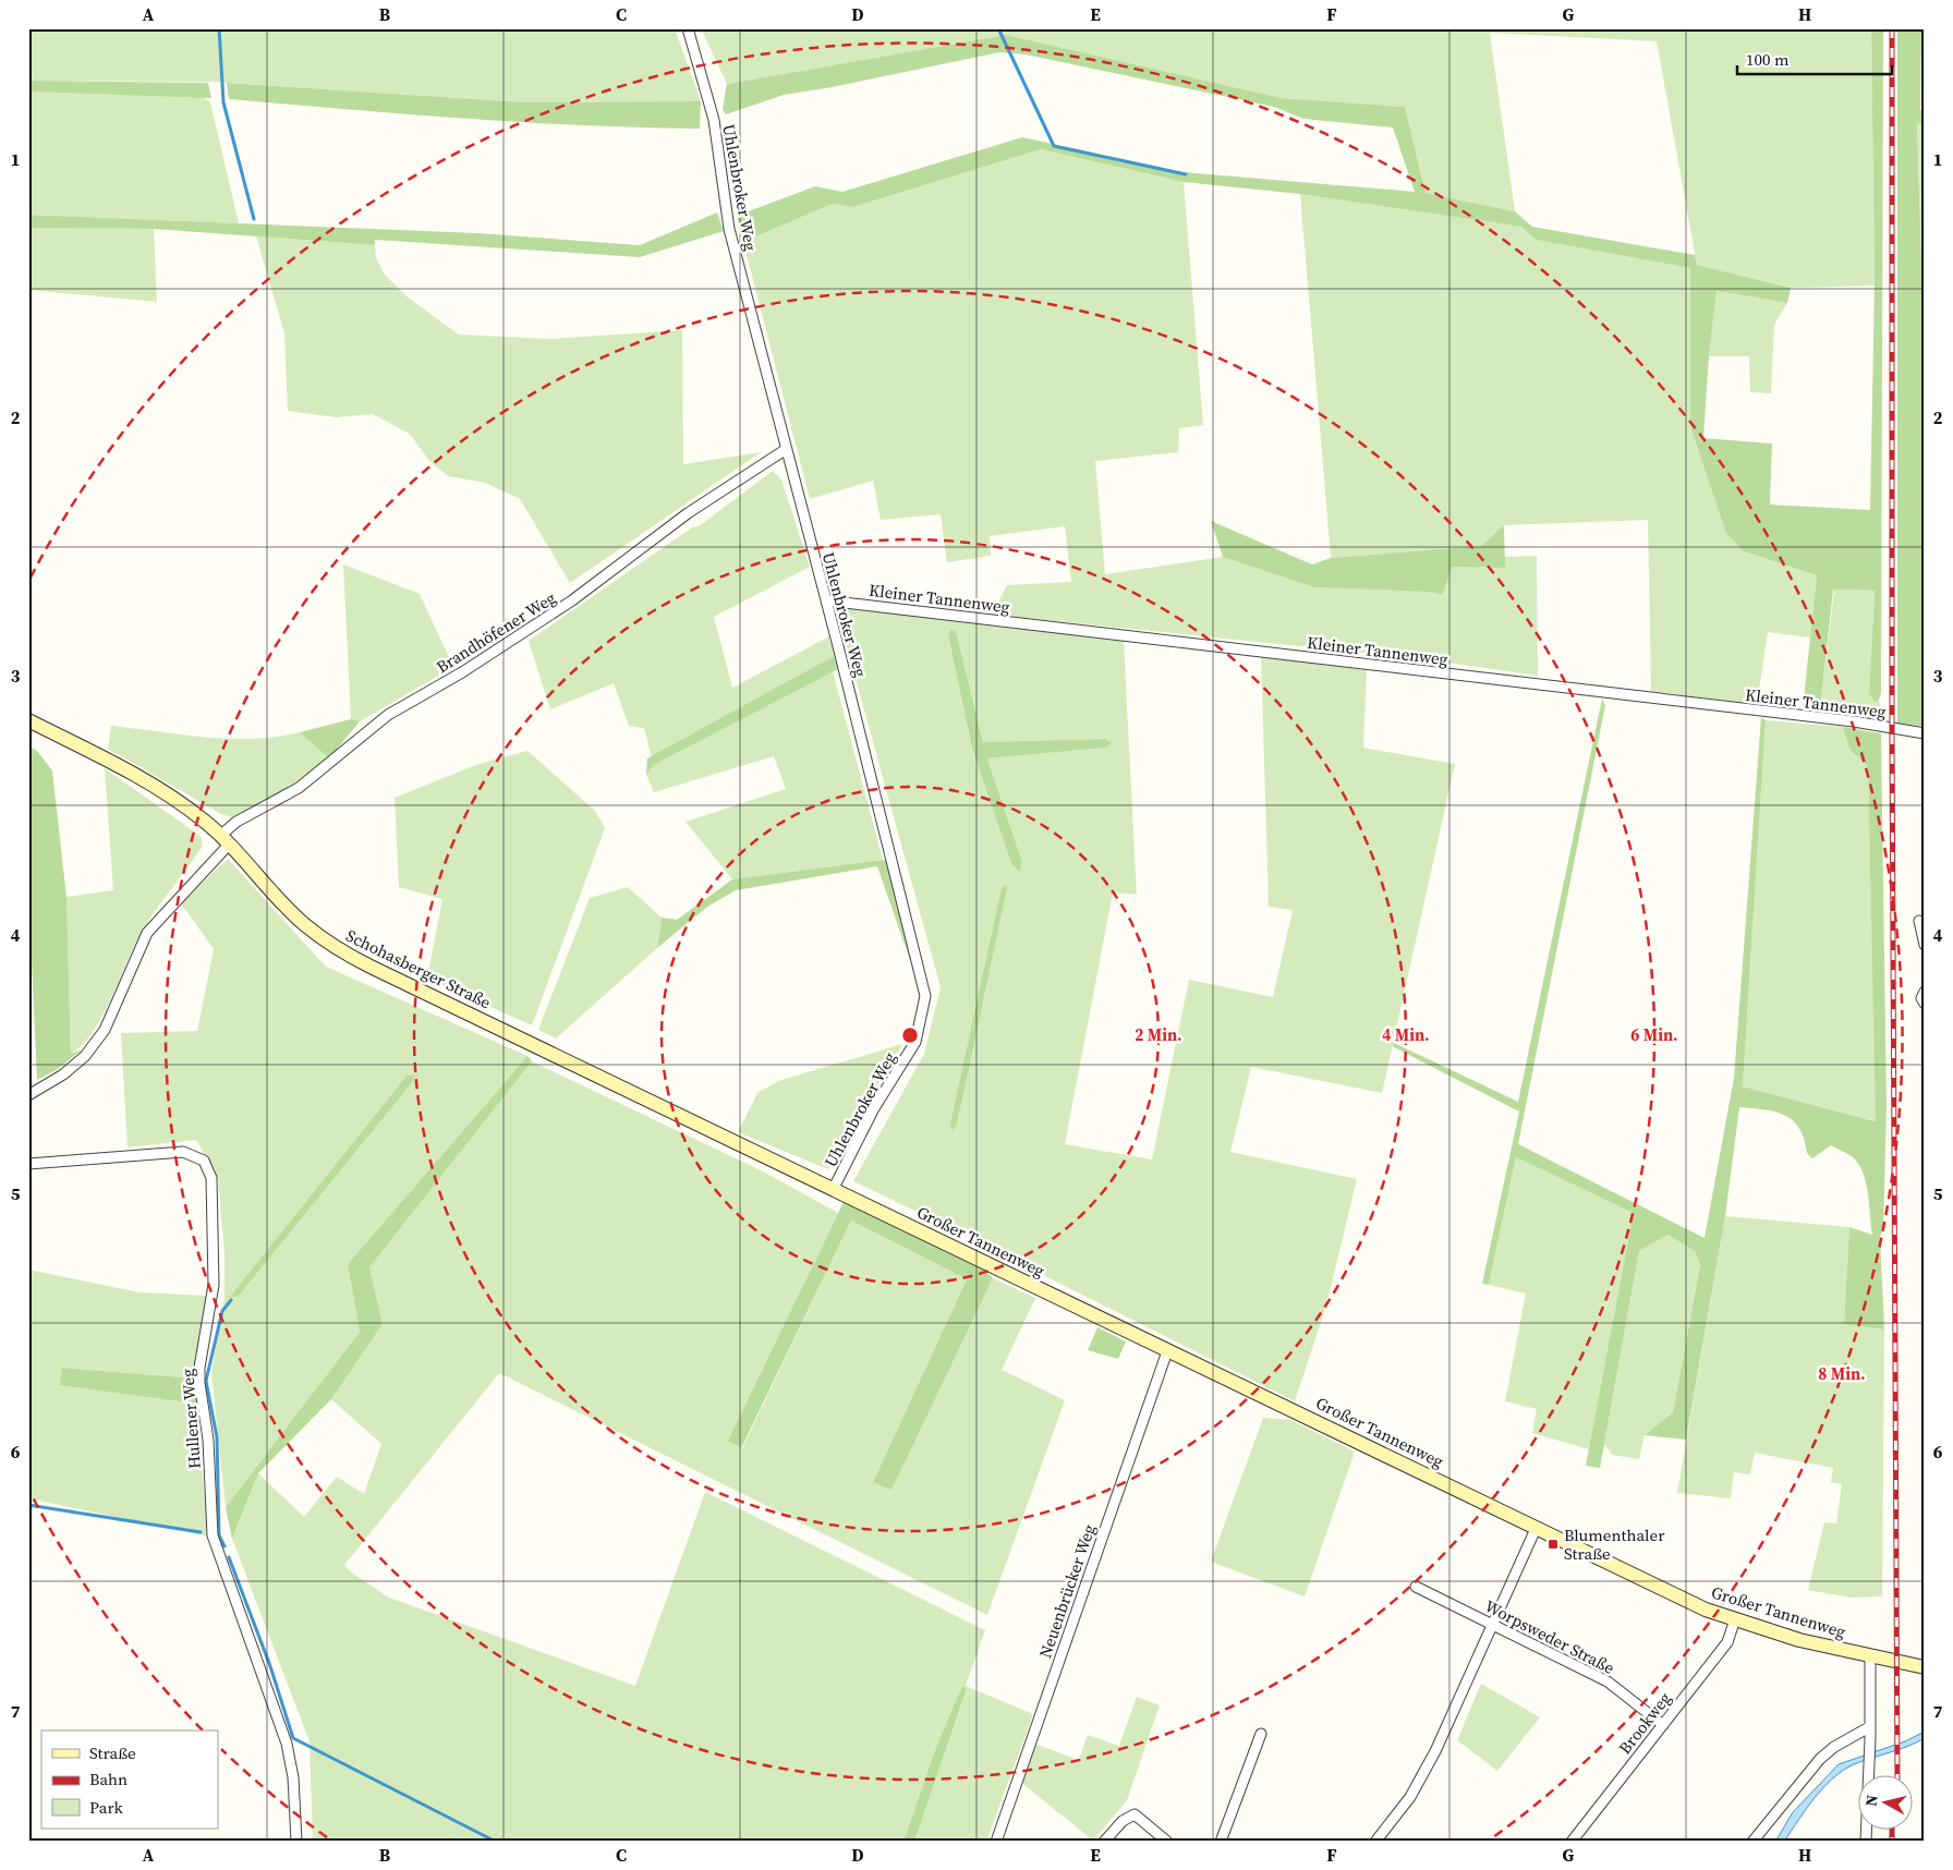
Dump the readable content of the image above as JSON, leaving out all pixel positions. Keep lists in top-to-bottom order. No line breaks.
{"streets":{"street":["Uhlenbroker Weg","Kleiner Tannenweg","Brandhöfener Weg","Schohasberger Straße","Großer Tannenweg","Hullener Weg","Neuenbrücker Weg","Worpsweder Straße","Brookweg"]},"crossings":[["Uhlenbroker Weg","Kleiner Tannenweg"],["Uhlenbroker Weg","Brandhöfener Weg"],["Uhlenbroker Weg","Schohasberger Straße"],["Uhlenbroker Weg","Großer Tannenweg"],["Brandhöfener Weg","Schohasberger Straße"],["Schohasberger Straße","Großer Tannenweg"],["Großer Tannenweg","Neuenbrücker Weg"],["Großer Tannenweg","Brookweg"],["Worpsweder Straße","Brookweg"]],"places":{"transit":["Blumenthaler Straße"]},"legend":["Straße","Bahn","Park"],"scale_bar":"100 m","north":"left","grid":{"columns":["A","B","C","D","E","F","G","H"],"rows":["1","2","3","4","5","6","7"]},"rings":["2 Min.","4 Min.","6 Min.","8 Min."]}
